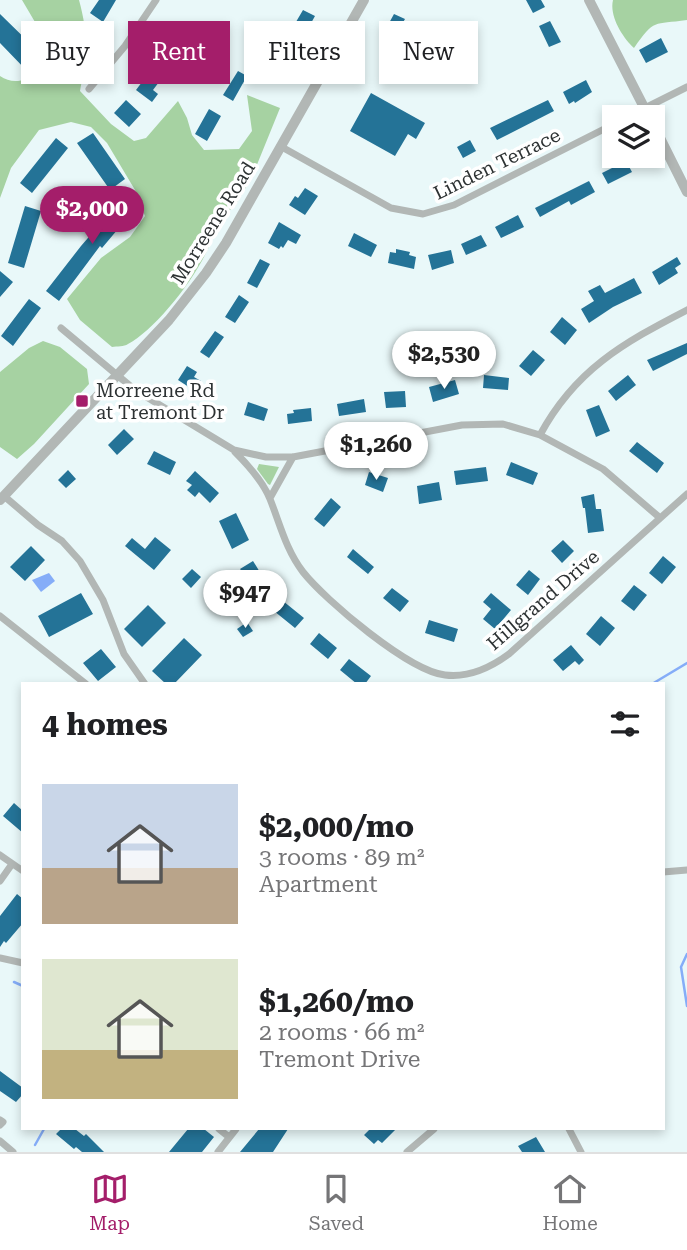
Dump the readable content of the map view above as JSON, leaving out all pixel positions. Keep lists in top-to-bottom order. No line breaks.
{"streets":{"street":["Linden Terrace","Morreene Road","Hillgrand Drive"]},"crossings":[["Linden Terrace","Morreene Road"]],"places":{"transit":["Morreene Rd at Tremont Dr"]},"page":{"chip":["Buy","Rent","Filters","New"],"price":["$2,000","$2,530","$1,260","$947"],"heading":"4 homes","list":[{"name":"$2,000/mo","note":"3 rooms · 89 m² · Apartment"},{"name":"$1,260/mo","note":"2 rooms · 66 m² · Tremont Drive"}],"tabs":["Map","Saved","Home"]}}
